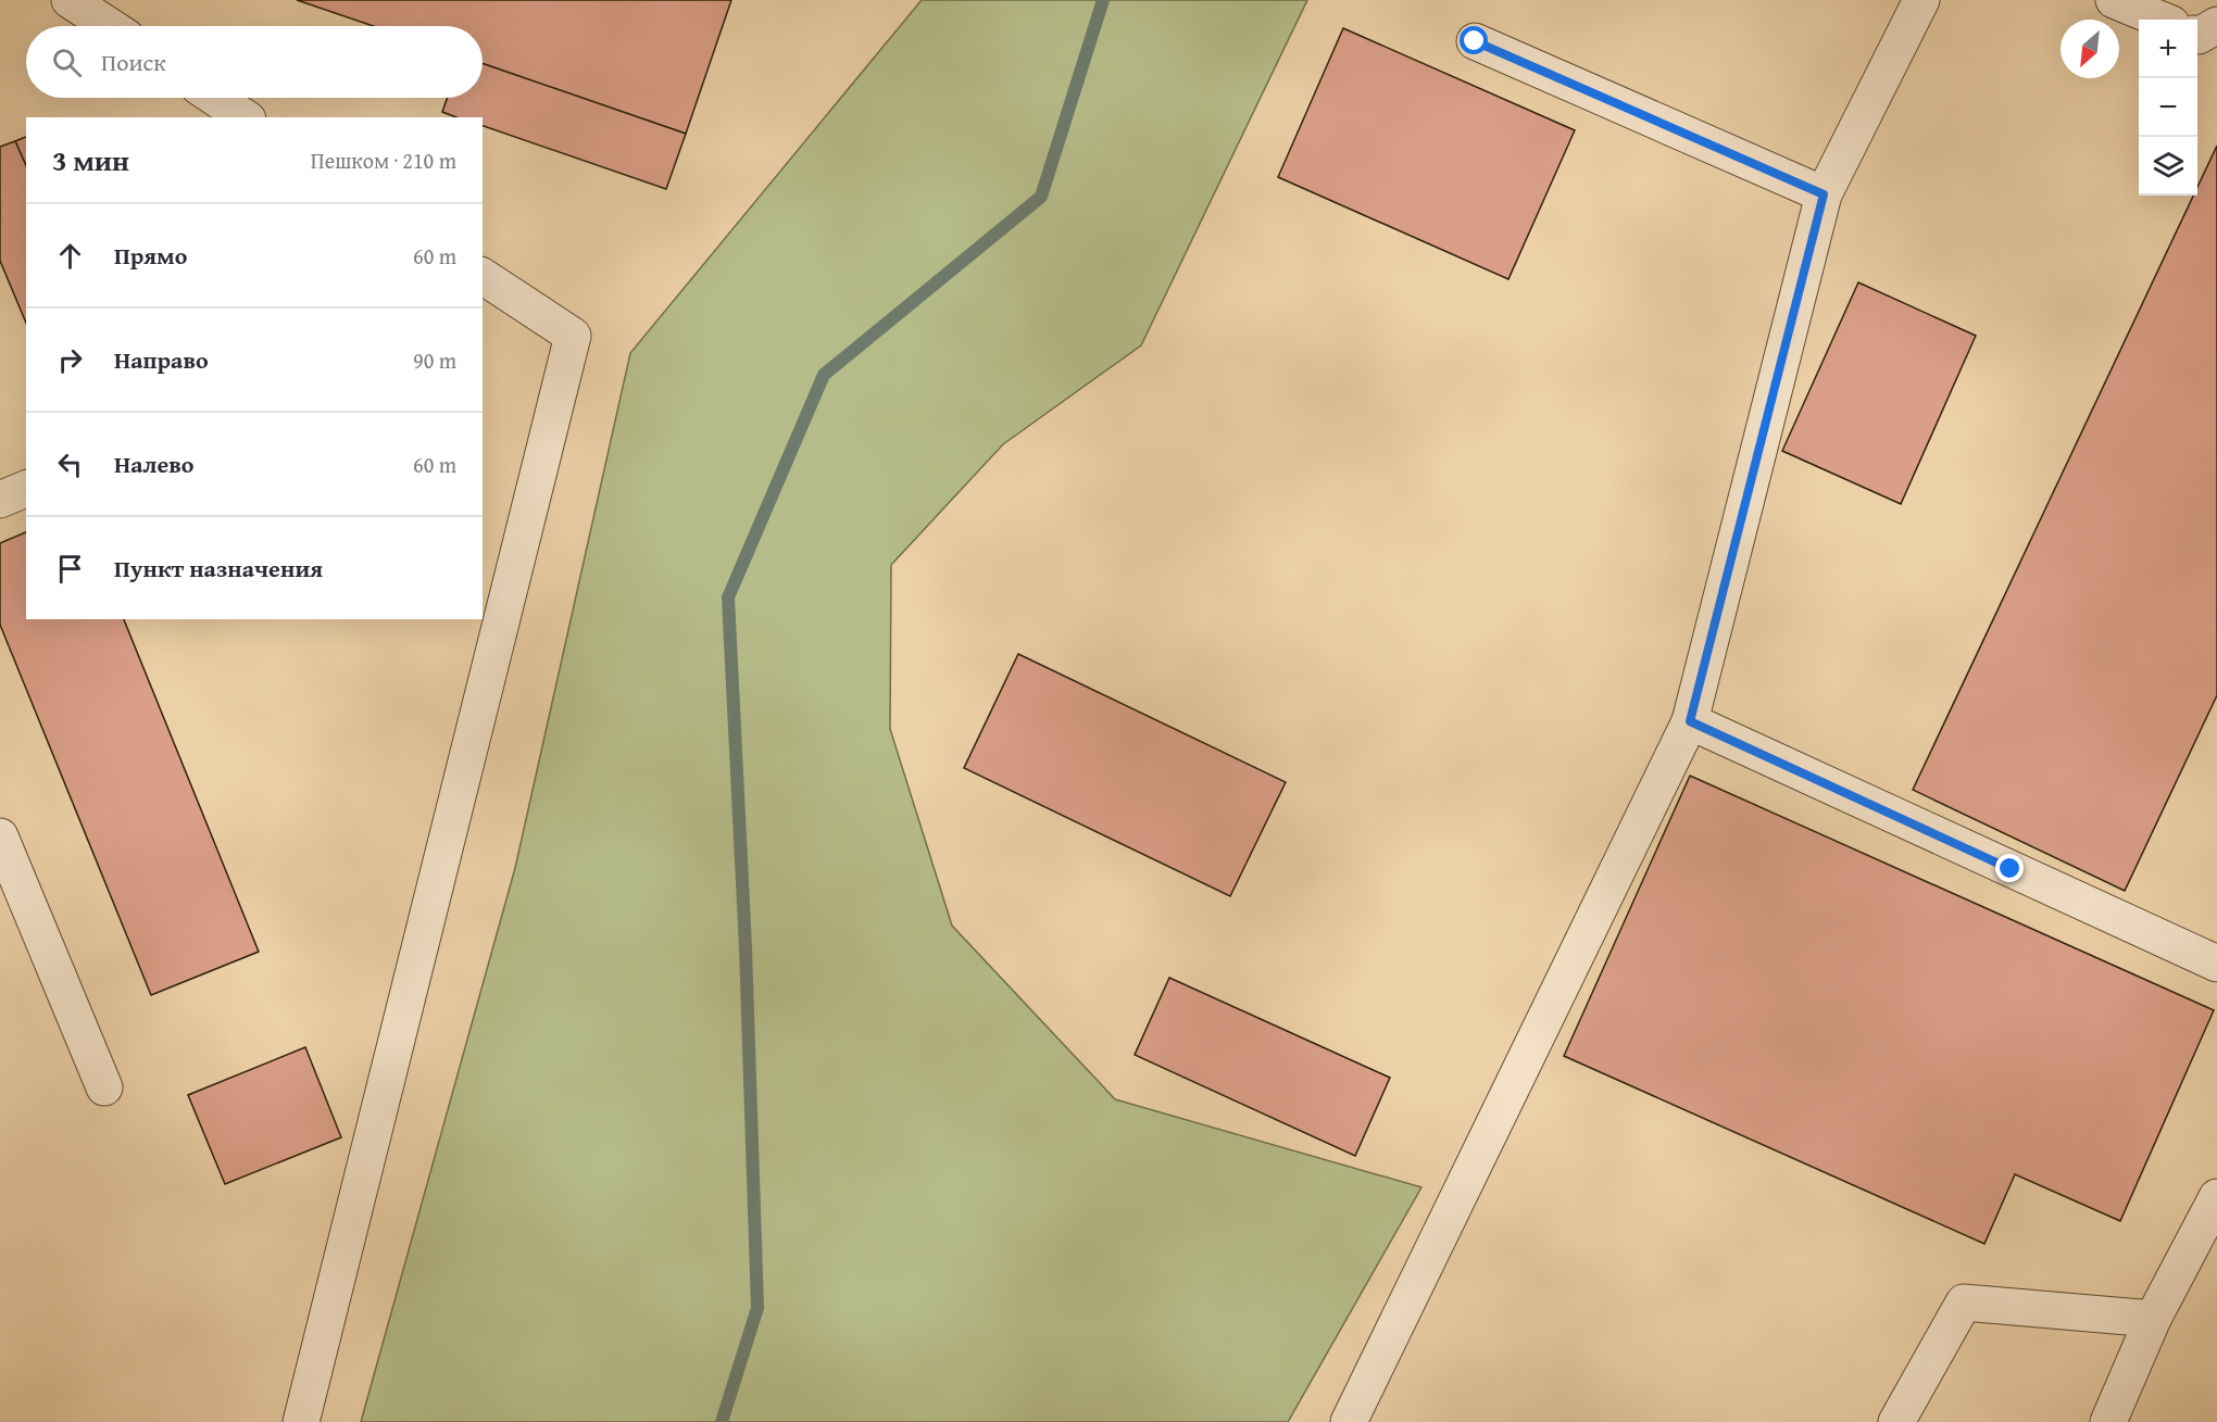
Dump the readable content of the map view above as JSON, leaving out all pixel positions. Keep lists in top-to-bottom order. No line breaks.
{"north":"bottom left","page":{"map_buttons":["+","−"],"search":"Поиск","heading":["3 мин","Пешком · 210 m"],"list":[["Прямо","60 m"],["Направо","90 m"],["Налево","60 m"],"Пункт назначения"]}}
